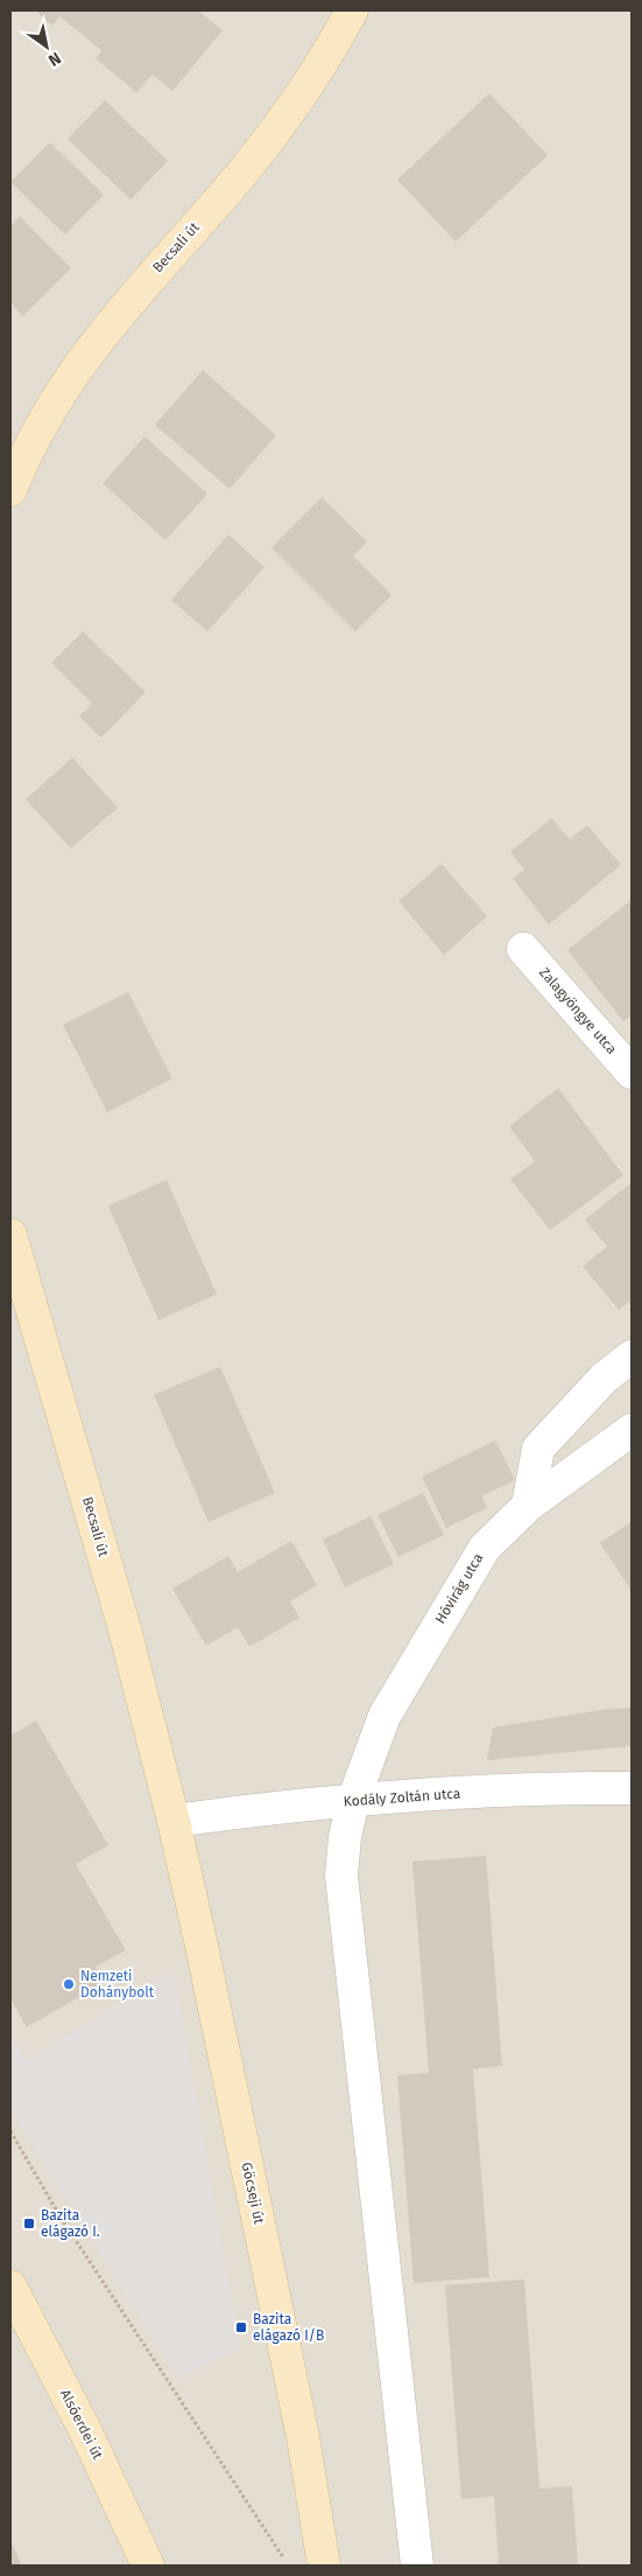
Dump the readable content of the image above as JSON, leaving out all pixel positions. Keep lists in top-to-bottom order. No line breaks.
{"streets":{"main road":["Becsali út","Göcseji út","Alsóerdei út"],"street":["Zalagyöngye utca","Hóvirág utca","Kodály Zoltán utca"]},"crossings":[["Becsali út","Kodály Zoltán utca"],["Becsali út","Göcseji út"],["Hóvirág utca","Kodály Zoltán utca"],["Kodály Zoltán utca","Göcseji út"]],"places":{"other":["Nemzeti Dohánybolt"],"transit":["Bazita elágazó I.","Bazita elágazó I/B"]},"north":"bottom right"}
